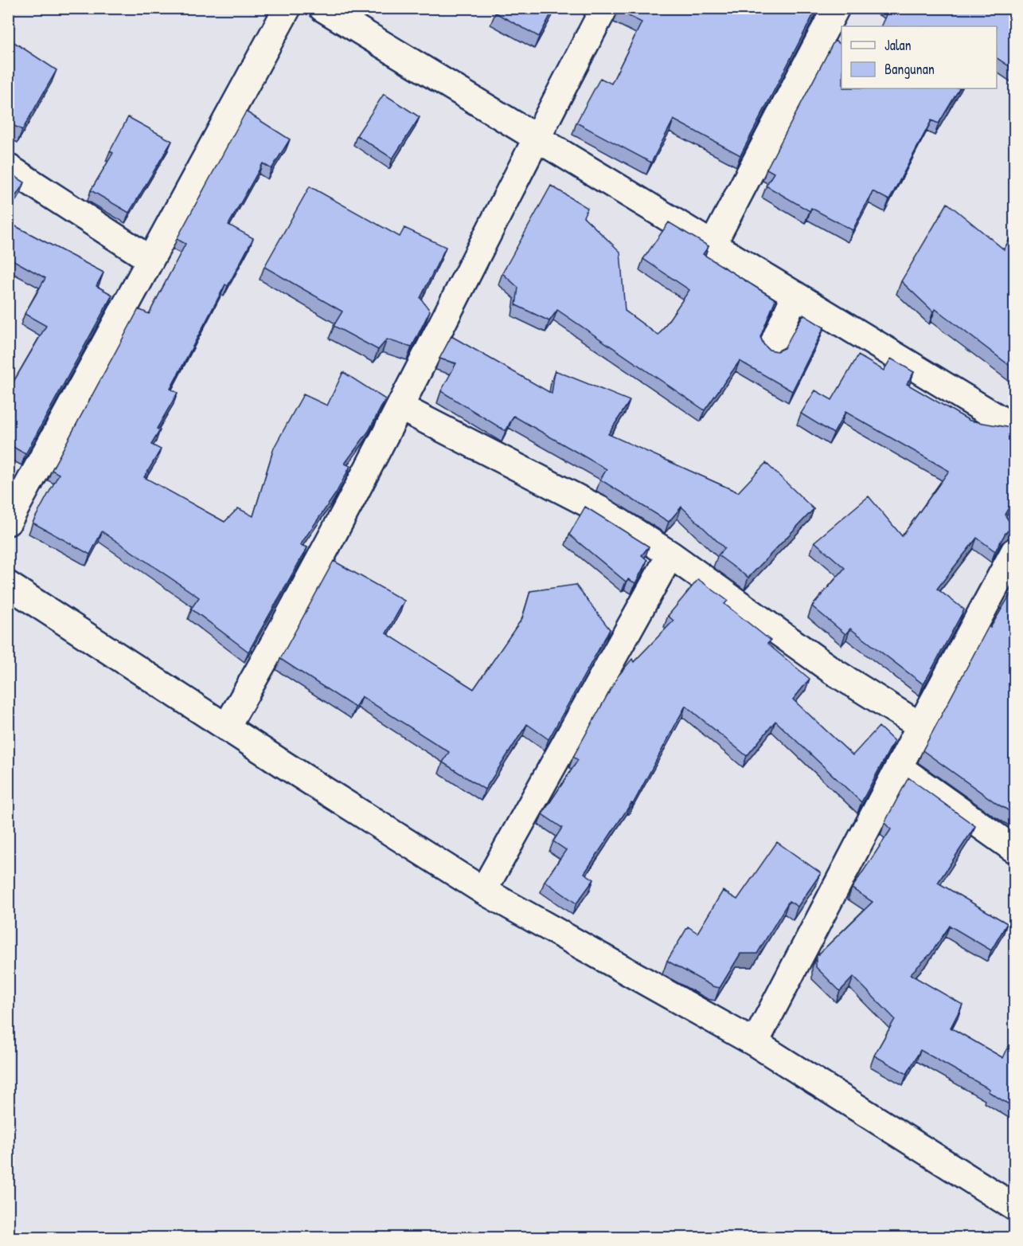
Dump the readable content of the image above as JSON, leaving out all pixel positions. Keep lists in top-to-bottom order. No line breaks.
{"legend":["Jalan","Bangunan"]}
